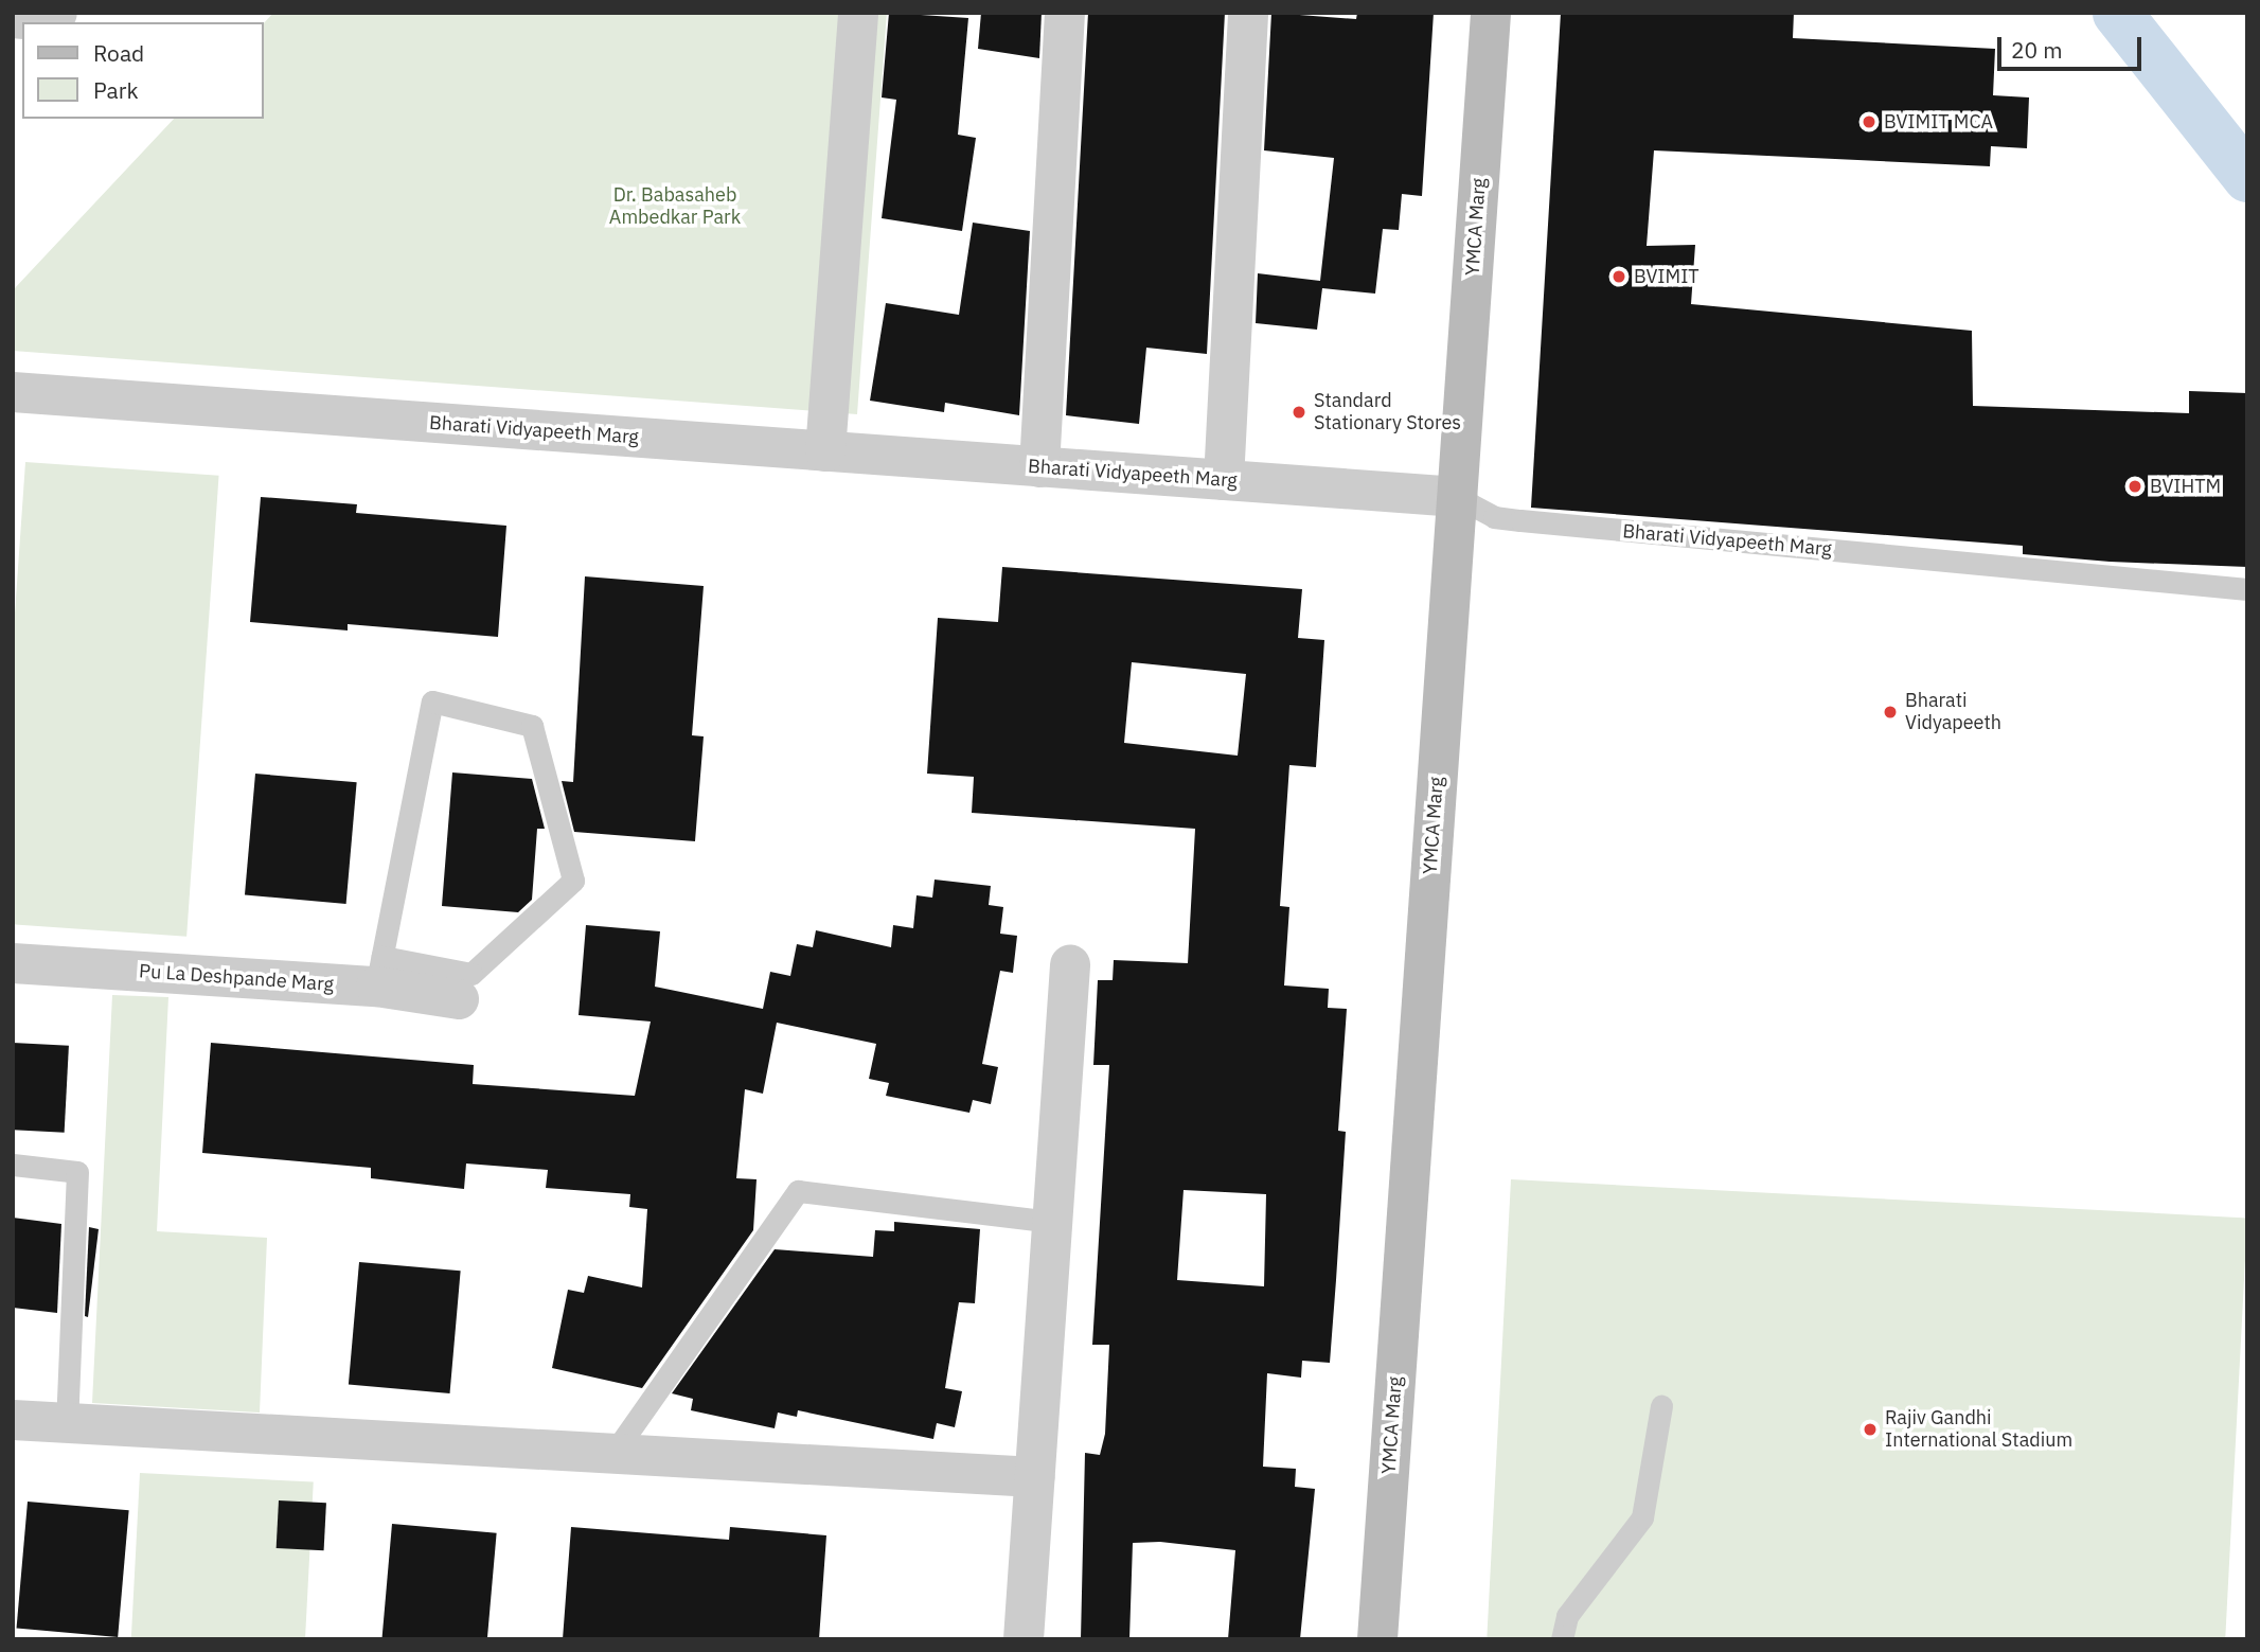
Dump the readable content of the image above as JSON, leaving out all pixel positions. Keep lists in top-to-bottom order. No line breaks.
{"streets":{"main road":["YMCA Marg"],"street":["Bharati Vidyapeeth Marg","Pu La Deshpande Marg"]},"crossings":[["YMCA Marg","Bharati Vidyapeeth Marg"]],"parks":["Dr. Babasaheb Ambedkar Park"],"places":["BVIMIT MCA","BVIMIT","Standard Stationary Stores","BVIHTM","Bharati Vidyapeeth","Rajiv Gandhi International Stadium"],"legend":["Road","Park"],"scale_bar":"20 m"}
